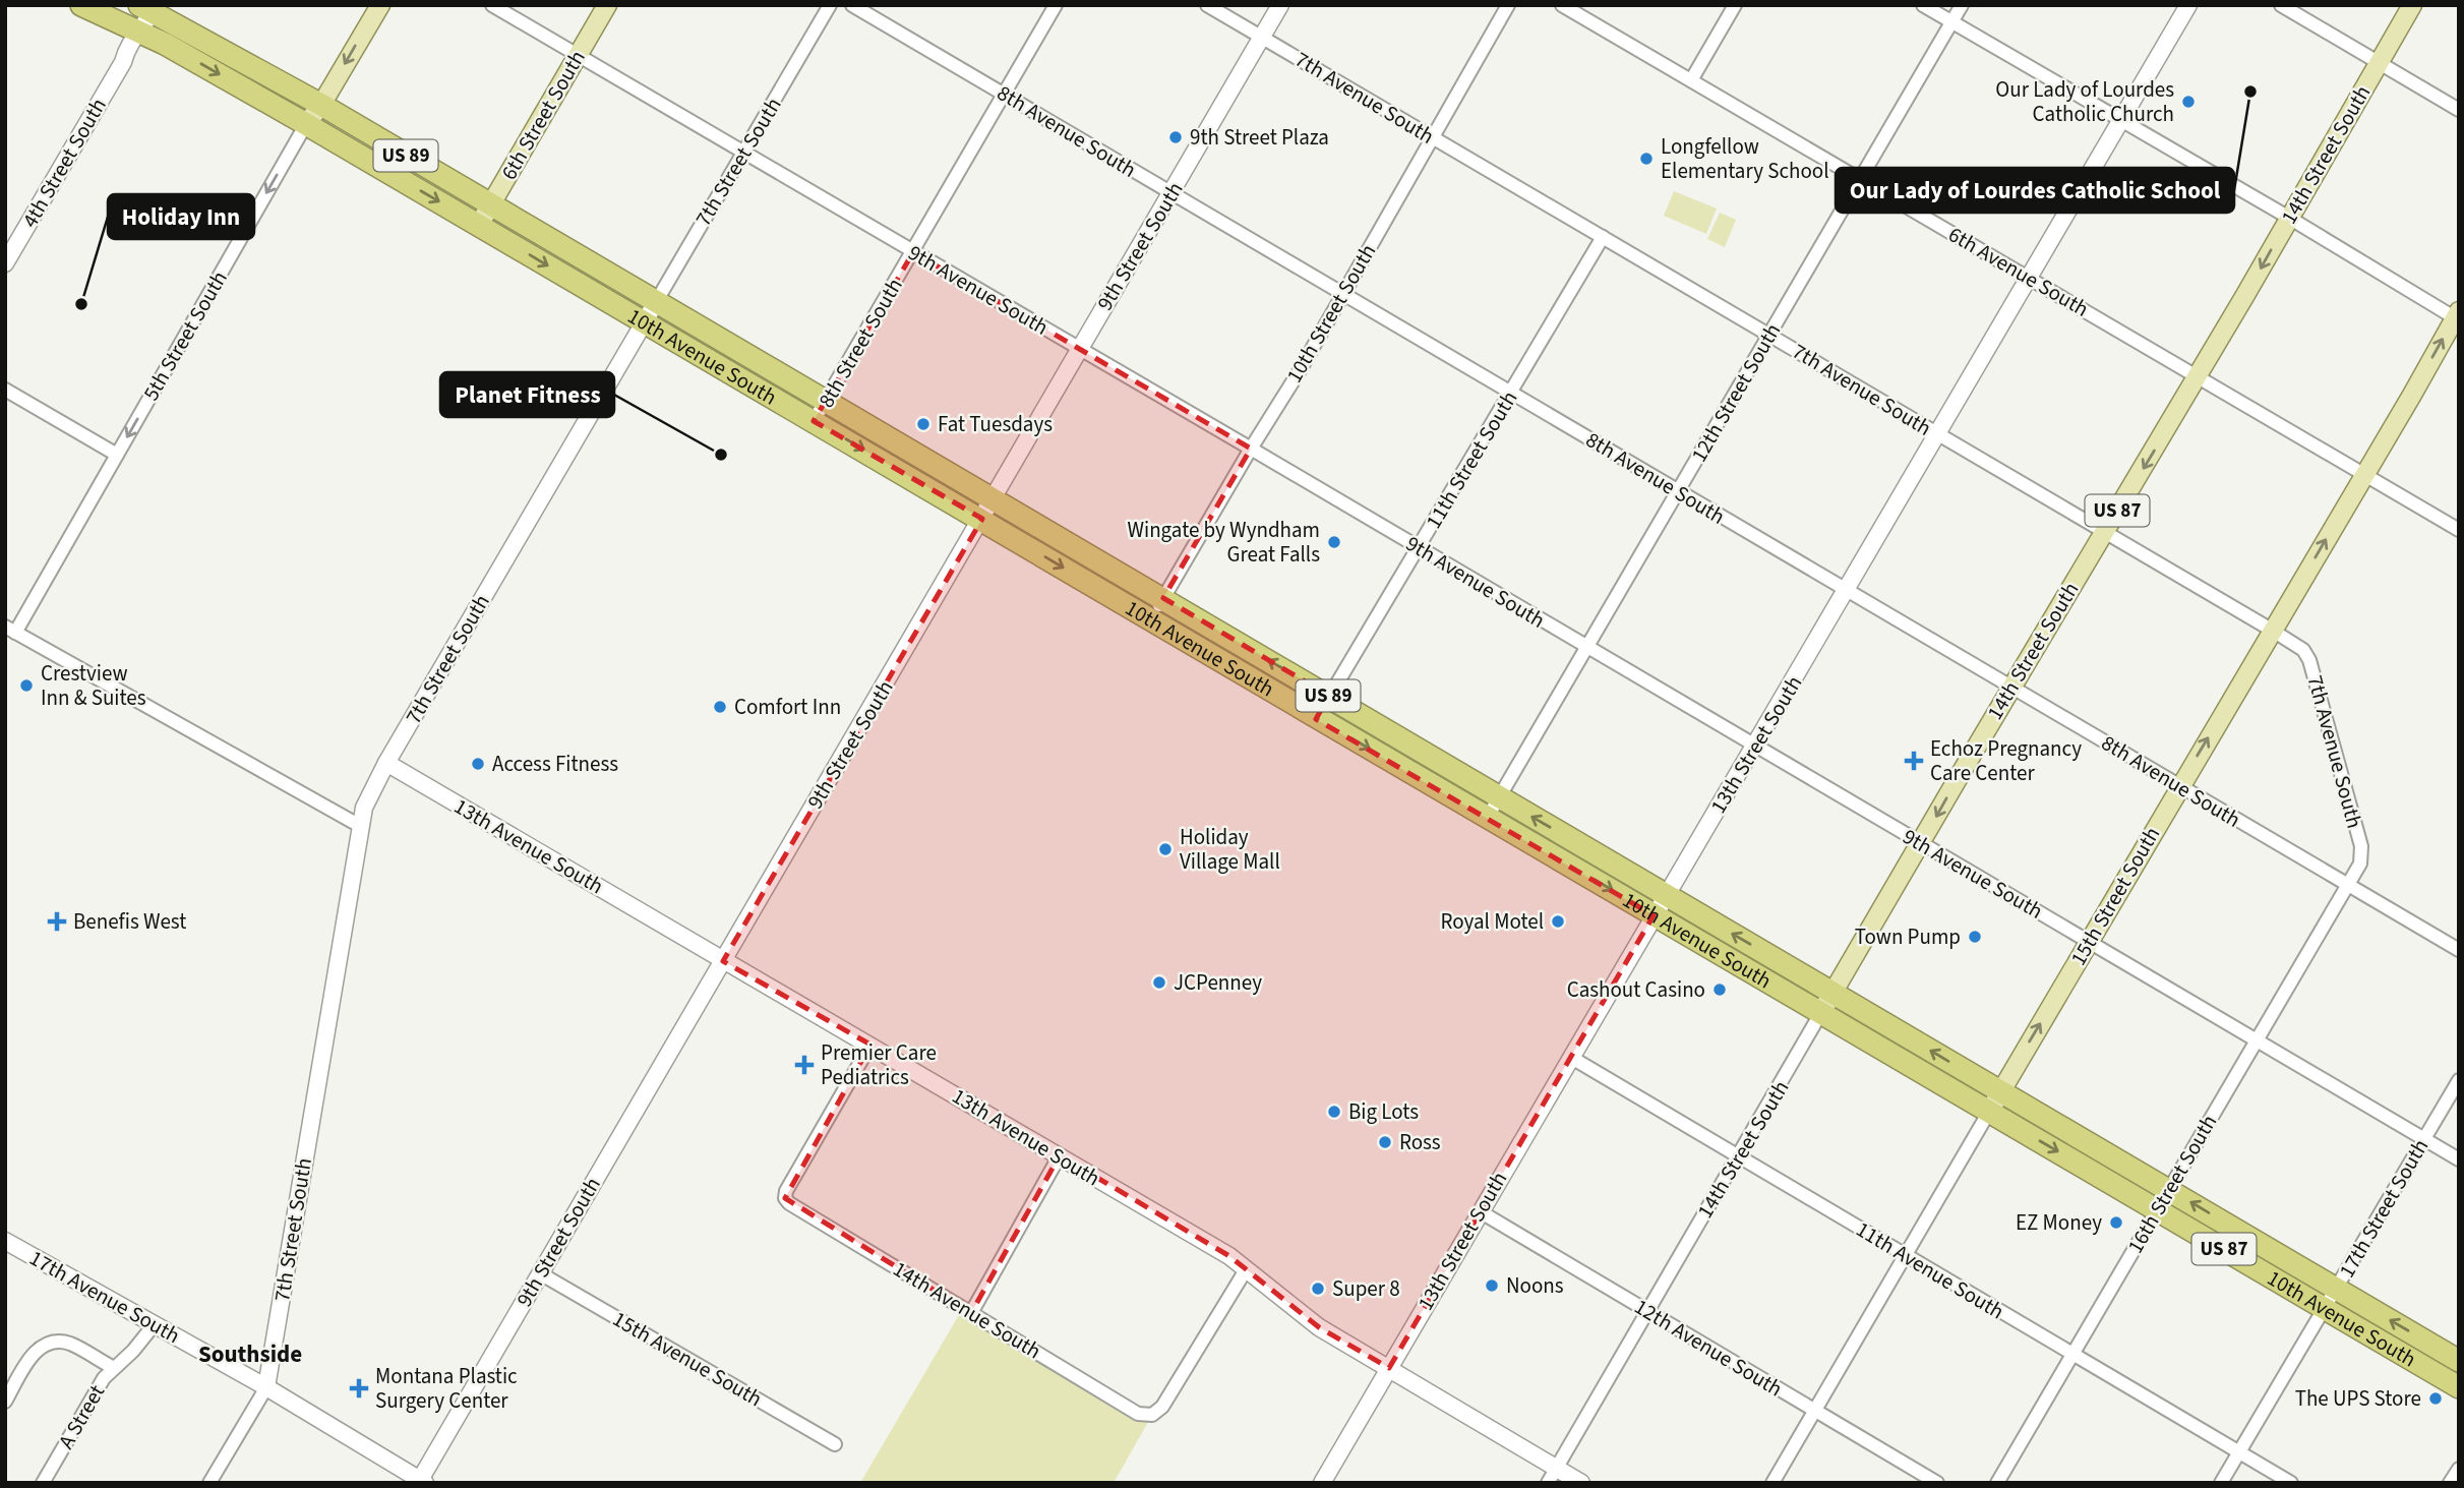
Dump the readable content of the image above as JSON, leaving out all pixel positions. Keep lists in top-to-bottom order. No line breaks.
{"streets":{"highway":["US 89","10th Avenue South","US 87"],"main road":["6th Street South","14th Street South","5th Street South","15th Street South"],"street":["7th Avenue South","8th Avenue South","7th Street South","4th Street South","9th Street South","6th Avenue South","9th Avenue South","10th Street South","8th Street South","12th Street South","11th Street South","13th Street South","13th Avenue South","16th Street South","17th Street South","11th Avenue South","17th Avenue South","14th Avenue South","12th Avenue South","15th Avenue South","A Street"]},"crossings":[["7th Avenue South","8th Avenue South"],["7th Avenue South","14th Street South"],["7th Avenue South","9th Street South"],["7th Avenue South","10th Street South"],["7th Avenue South","12th Street South"],["7th Avenue South","11th Street South"],["7th Avenue South","13th Street South"],["7th Avenue South","15th Street South"],["7th Avenue South","16th Street South"],["6th Street South","9th Avenue South"],["6th Street South","10th Avenue South"],["8th Avenue South","14th Street South"],["8th Avenue South","9th Street South"],["8th Avenue South","10th Street South"],["8th Avenue South","8th Street South"],["8th Avenue South","12th Street South"],["8th Avenue South","11th Street South"],["8th Avenue South","13th Street South"],["8th Avenue South","15th Street South"],["8th Avenue South","16th Street South"],["14th Street South","6th Avenue South"],["14th Street South","9th Avenue South"],["14th Street South","10th Avenue South"],["14th Street South","13th Avenue South"],["14th Street South","11th Avenue South"],["14th Street South","12th Avenue South"],["7th Street South","9th Avenue South"],["7th Street South","10th Avenue South"],["7th Street South","13th Avenue South"],["7th Street South","17th Avenue South"],["4th Street South","10th Avenue South"],["9th Street South","9th Avenue South"],["9th Street South","10th Avenue South"],["9th Street South","13th Avenue South"],["9th Street South","17th Avenue South"],["9th Street South","15th Avenue South"],["6th Avenue South","12th Street South"],["6th Avenue South","13th Street South"],["6th Avenue South","15th Street South"],["9th Avenue South","10th Street South"],["9th Avenue South","8th Street South"],["9th Avenue South","12th Street South"],["9th Avenue South","11th Street South"],["9th Avenue South","13th Street South"],["9th Avenue South","15th Street South"],["9th Avenue South","16th Street South"],["9th Avenue South","17th Street South"],["10th Street South","10th Avenue South"],["5th Street South","10th Avenue South"],["8th Street South","10th Avenue South"],["10th Avenue South","12th Street South"],["10th Avenue South","11th Street South"],["10th Avenue South","13th Street South"],["10th Avenue South","15th Street South"],["10th Avenue South","16th Street South"],["10th Avenue South","17th Street South"],["13th Street South","13th Avenue South"],["13th Street South","11th Avenue South"],["13th Street South","12th Avenue South"],["13th Avenue South","14th Avenue South"],["15th Street South","11th Avenue South"],["15th Street South","12th Avenue South"],["16th Street South","11th Avenue South"],["17th Street South","11th Avenue South"],["17th Avenue South","A Street"]],"one_way":["5th Street South","15th Street South"],"districts":["Southside"],"places":{"other":["Our Lady of Lourdes Catholic School","Our Lady of Lourdes Catholic Church","9th Street Plaza","Longfellow Elementary School","Holiday Inn","Fat Tuesdays","Planet Fitness","Wingate by Wyndham Great Falls","Crestview Inn & Suites","Comfort Inn","Access Fitness","Holiday Village Mall","Royal Motel","Town Pump","JCPenney","Cashout Casino","Big Lots","Ross","EZ Money","Noons","Super 8","The UPS Store"],"health":["Echoz Pregnancy Care Center","Benefis West","Premier Care Pediatrics","Montana Plastic Surgery Center"]}}
